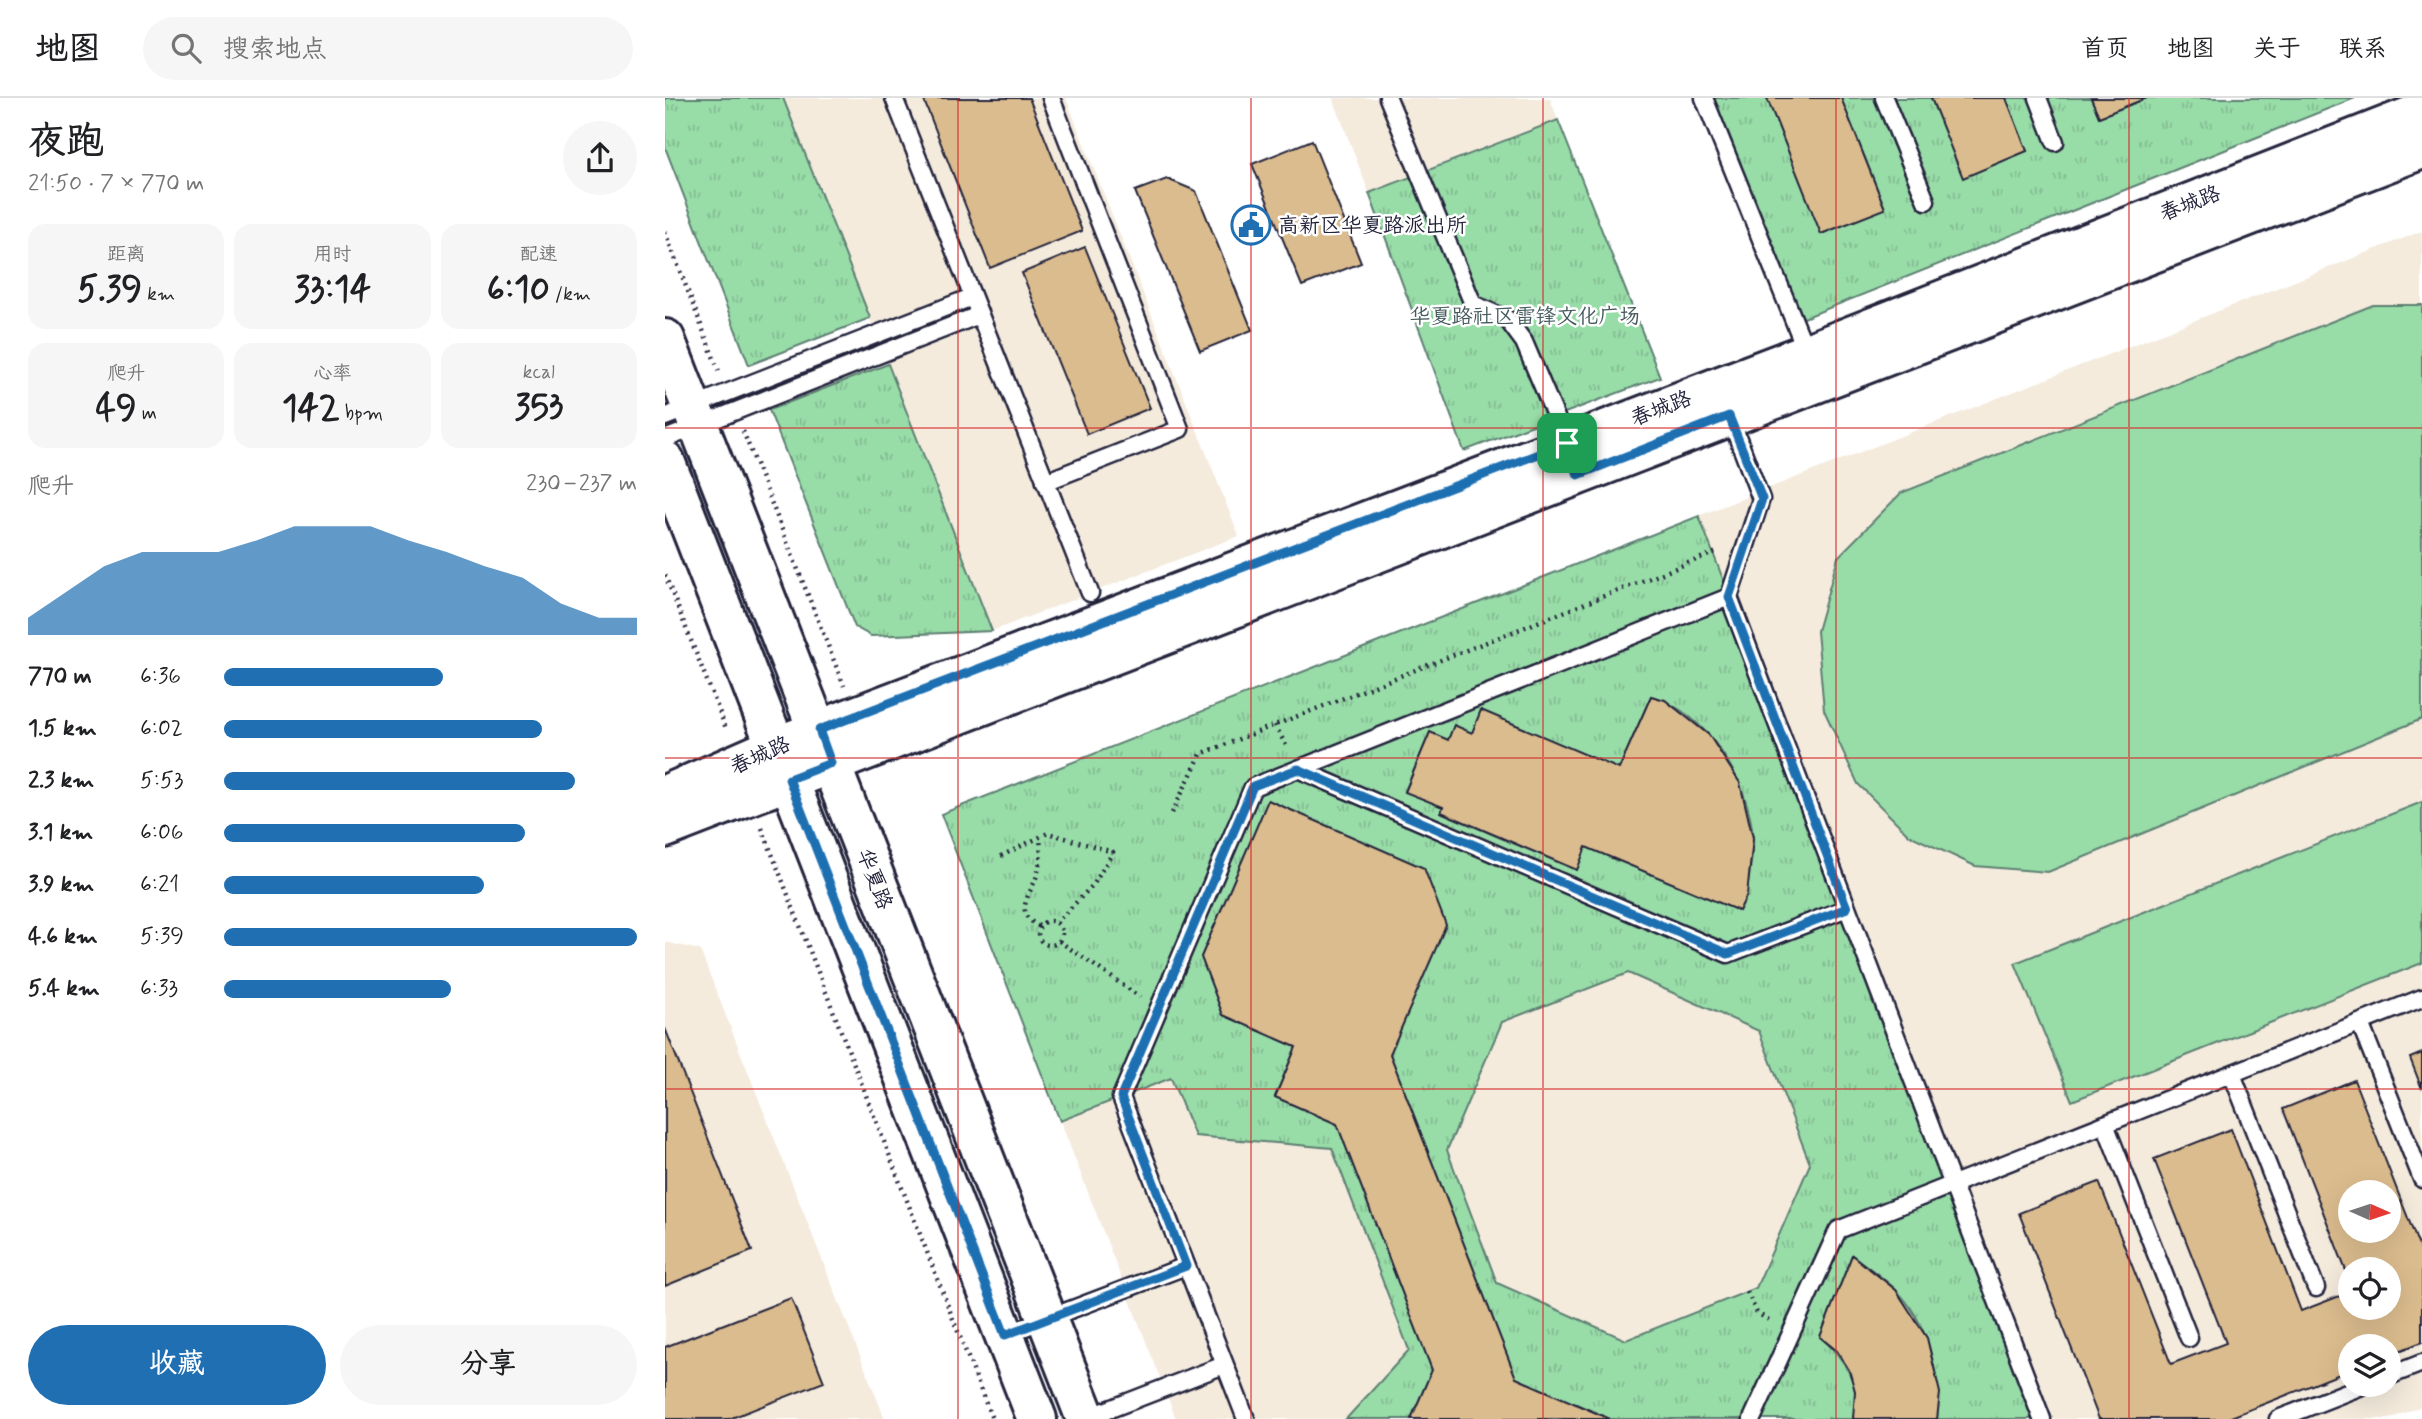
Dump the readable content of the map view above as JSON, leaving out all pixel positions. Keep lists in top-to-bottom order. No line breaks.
{"streets":{"street":["春城路","华夏路"]},"crossings":[["春城路","华夏路"]],"parks":["华夏路社区雷锋文化广场"],"places":{"public building":["高新区华夏路派出所"]},"north":"right","page":{"header":"地图","search":"搜索地点","nav":["首页","地图","关于","联系"],"heading":["夜跑","21:50 · 7 × 770 m"],"stats":[["距离","5.39 km"],["用时","33:14"],["配速","6:10 /km"],["爬升","49 m"],["心率","142 bpm"],["kcal","353"]],"chart":["爬升","230–237 m"],"list":[{"name":"770 m","note":"6:36"},{"name":"1.5 km","note":"6:02"},{"name":"2.3 km","note":"5:53"},{"name":"3.1 km","note":"6:06"},{"name":"3.9 km","note":"6:21"},{"name":"4.6 km","note":"5:39"},{"name":"5.4 km","note":"6:33"}],"buttons":["收藏","分享"]}}
